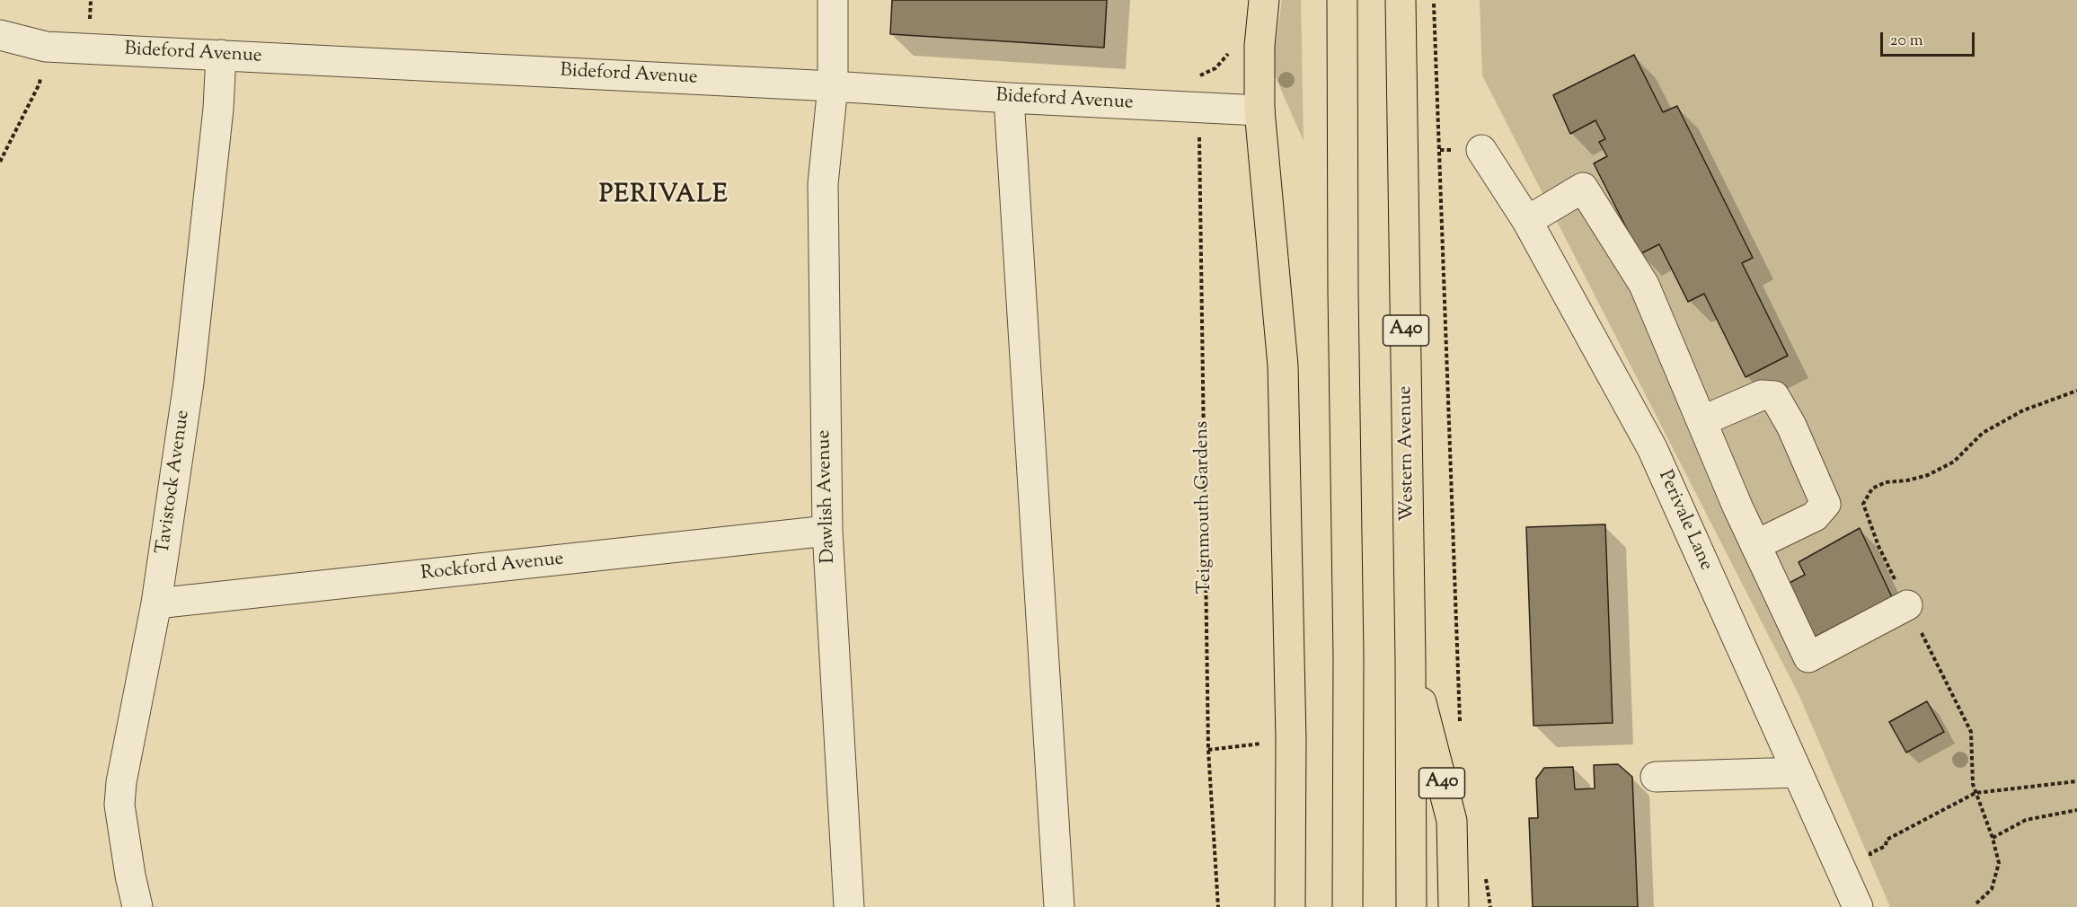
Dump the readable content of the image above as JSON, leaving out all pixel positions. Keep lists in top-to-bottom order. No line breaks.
{"streets":{"main road":["A40","Western Avenue"],"street":["Bideford Avenue","Tavistock Avenue","Dawlish Avenue","Perivale Lane","Rockford Avenue"],"path":["Teignmouth Gardens"]},"crossings":[["Bideford Avenue","Tavistock Avenue"],["Bideford Avenue","Dawlish Avenue"],["Bideford Avenue","Teignmouth Gardens"],["A40","Western Avenue"],["Tavistock Avenue","Rockford Avenue"],["Dawlish Avenue","Rockford Avenue"]],"districts":["PERIVALE"],"scale_bar":"20 m"}
